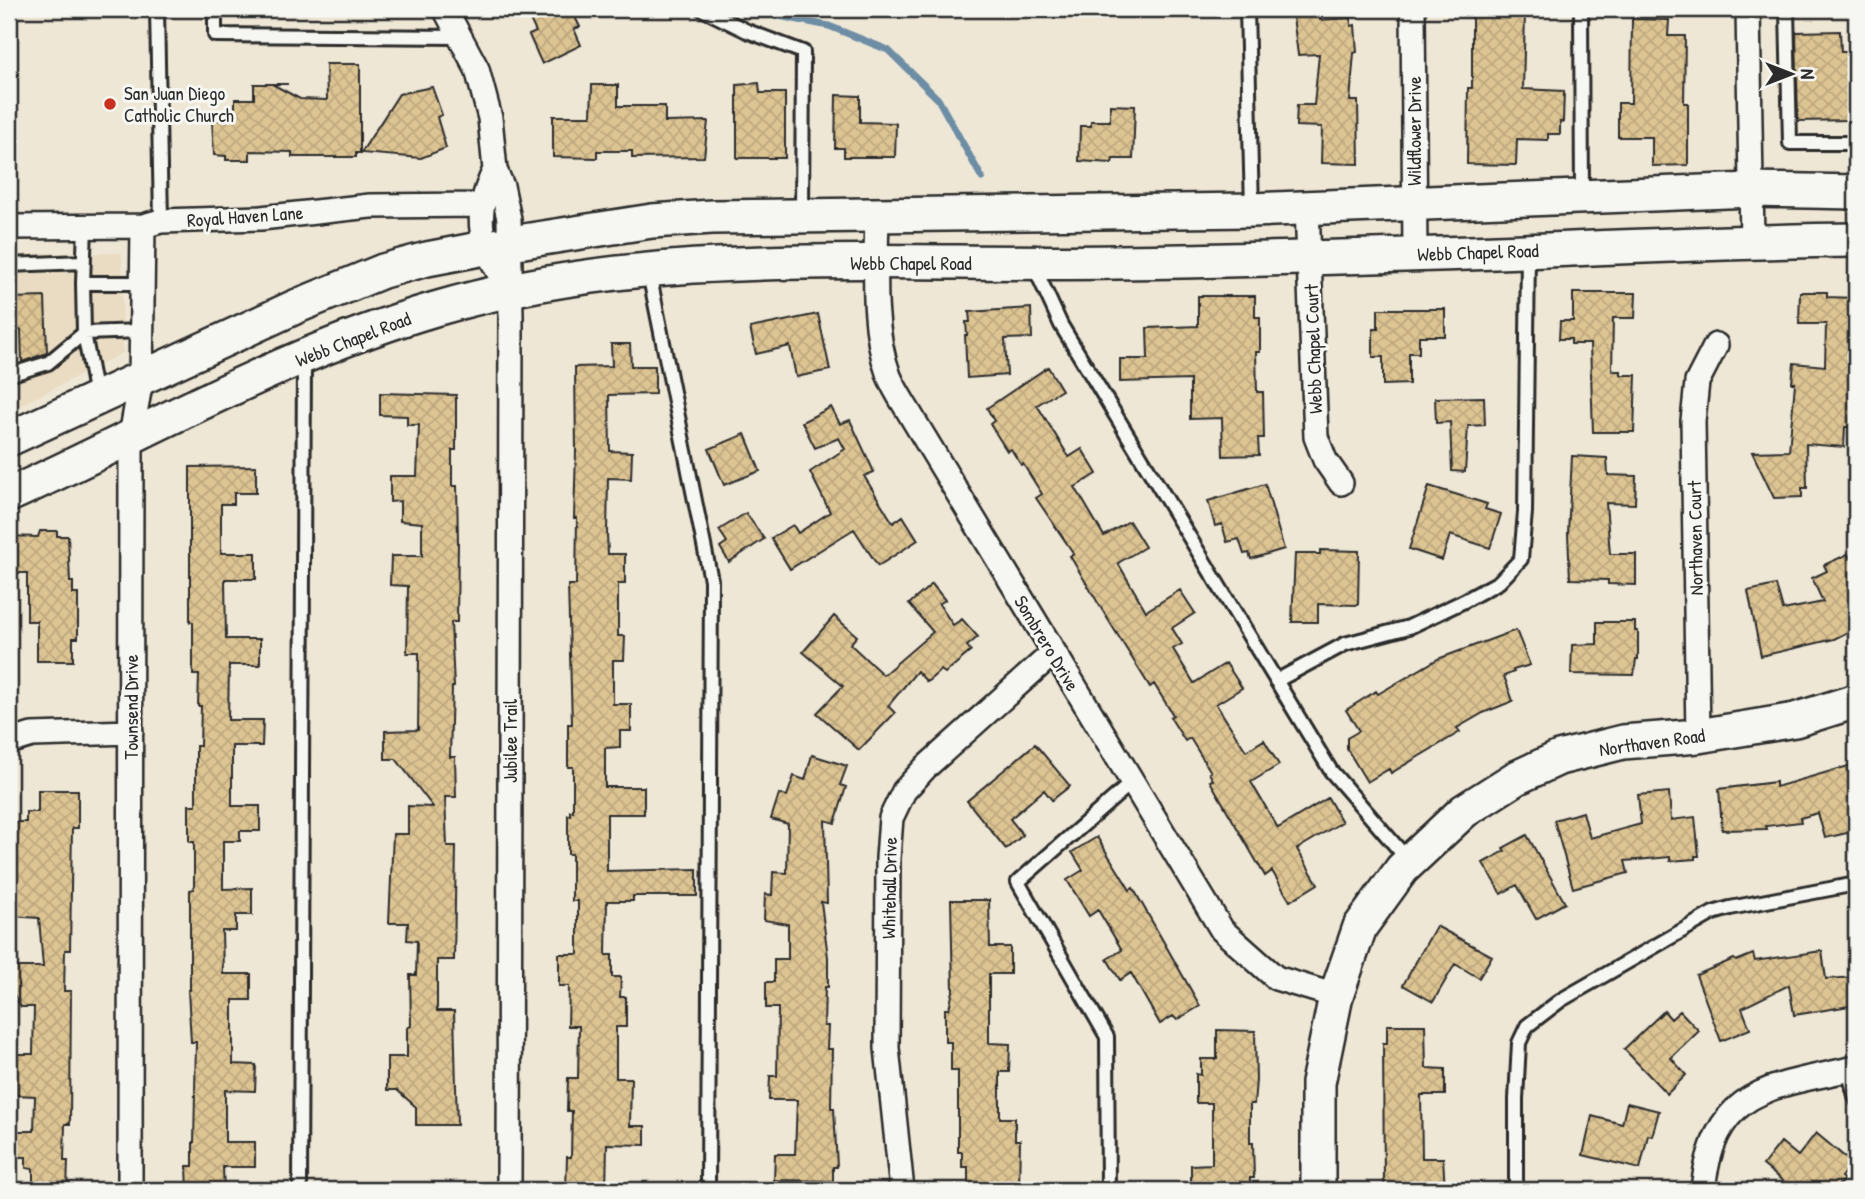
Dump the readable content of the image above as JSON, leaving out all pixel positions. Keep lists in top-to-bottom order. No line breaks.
{"streets":{"main road":["Webb Chapel Road","Northaven Road"],"street":["Wildflower Drive","Royal Haven Lane","Webb Chapel Court","Northaven Court","Sombrero Drive","Townsend Drive","Jubilee Trail","Whitehall Drive"]},"crossings":[["Wildflower Drive","Webb Chapel Road"],["Royal Haven Lane","Townsend Drive"],["Webb Chapel Road","Webb Chapel Court"],["Webb Chapel Road","Sombrero Drive"],["Webb Chapel Road","Townsend Drive"],["Webb Chapel Road","Jubilee Trail"],["Northaven Court","Northaven Road"],["Sombrero Drive","Northaven Road"],["Sombrero Drive","Whitehall Drive"]],"places":["San Juan Diego Catholic Church"],"north":"right"}
